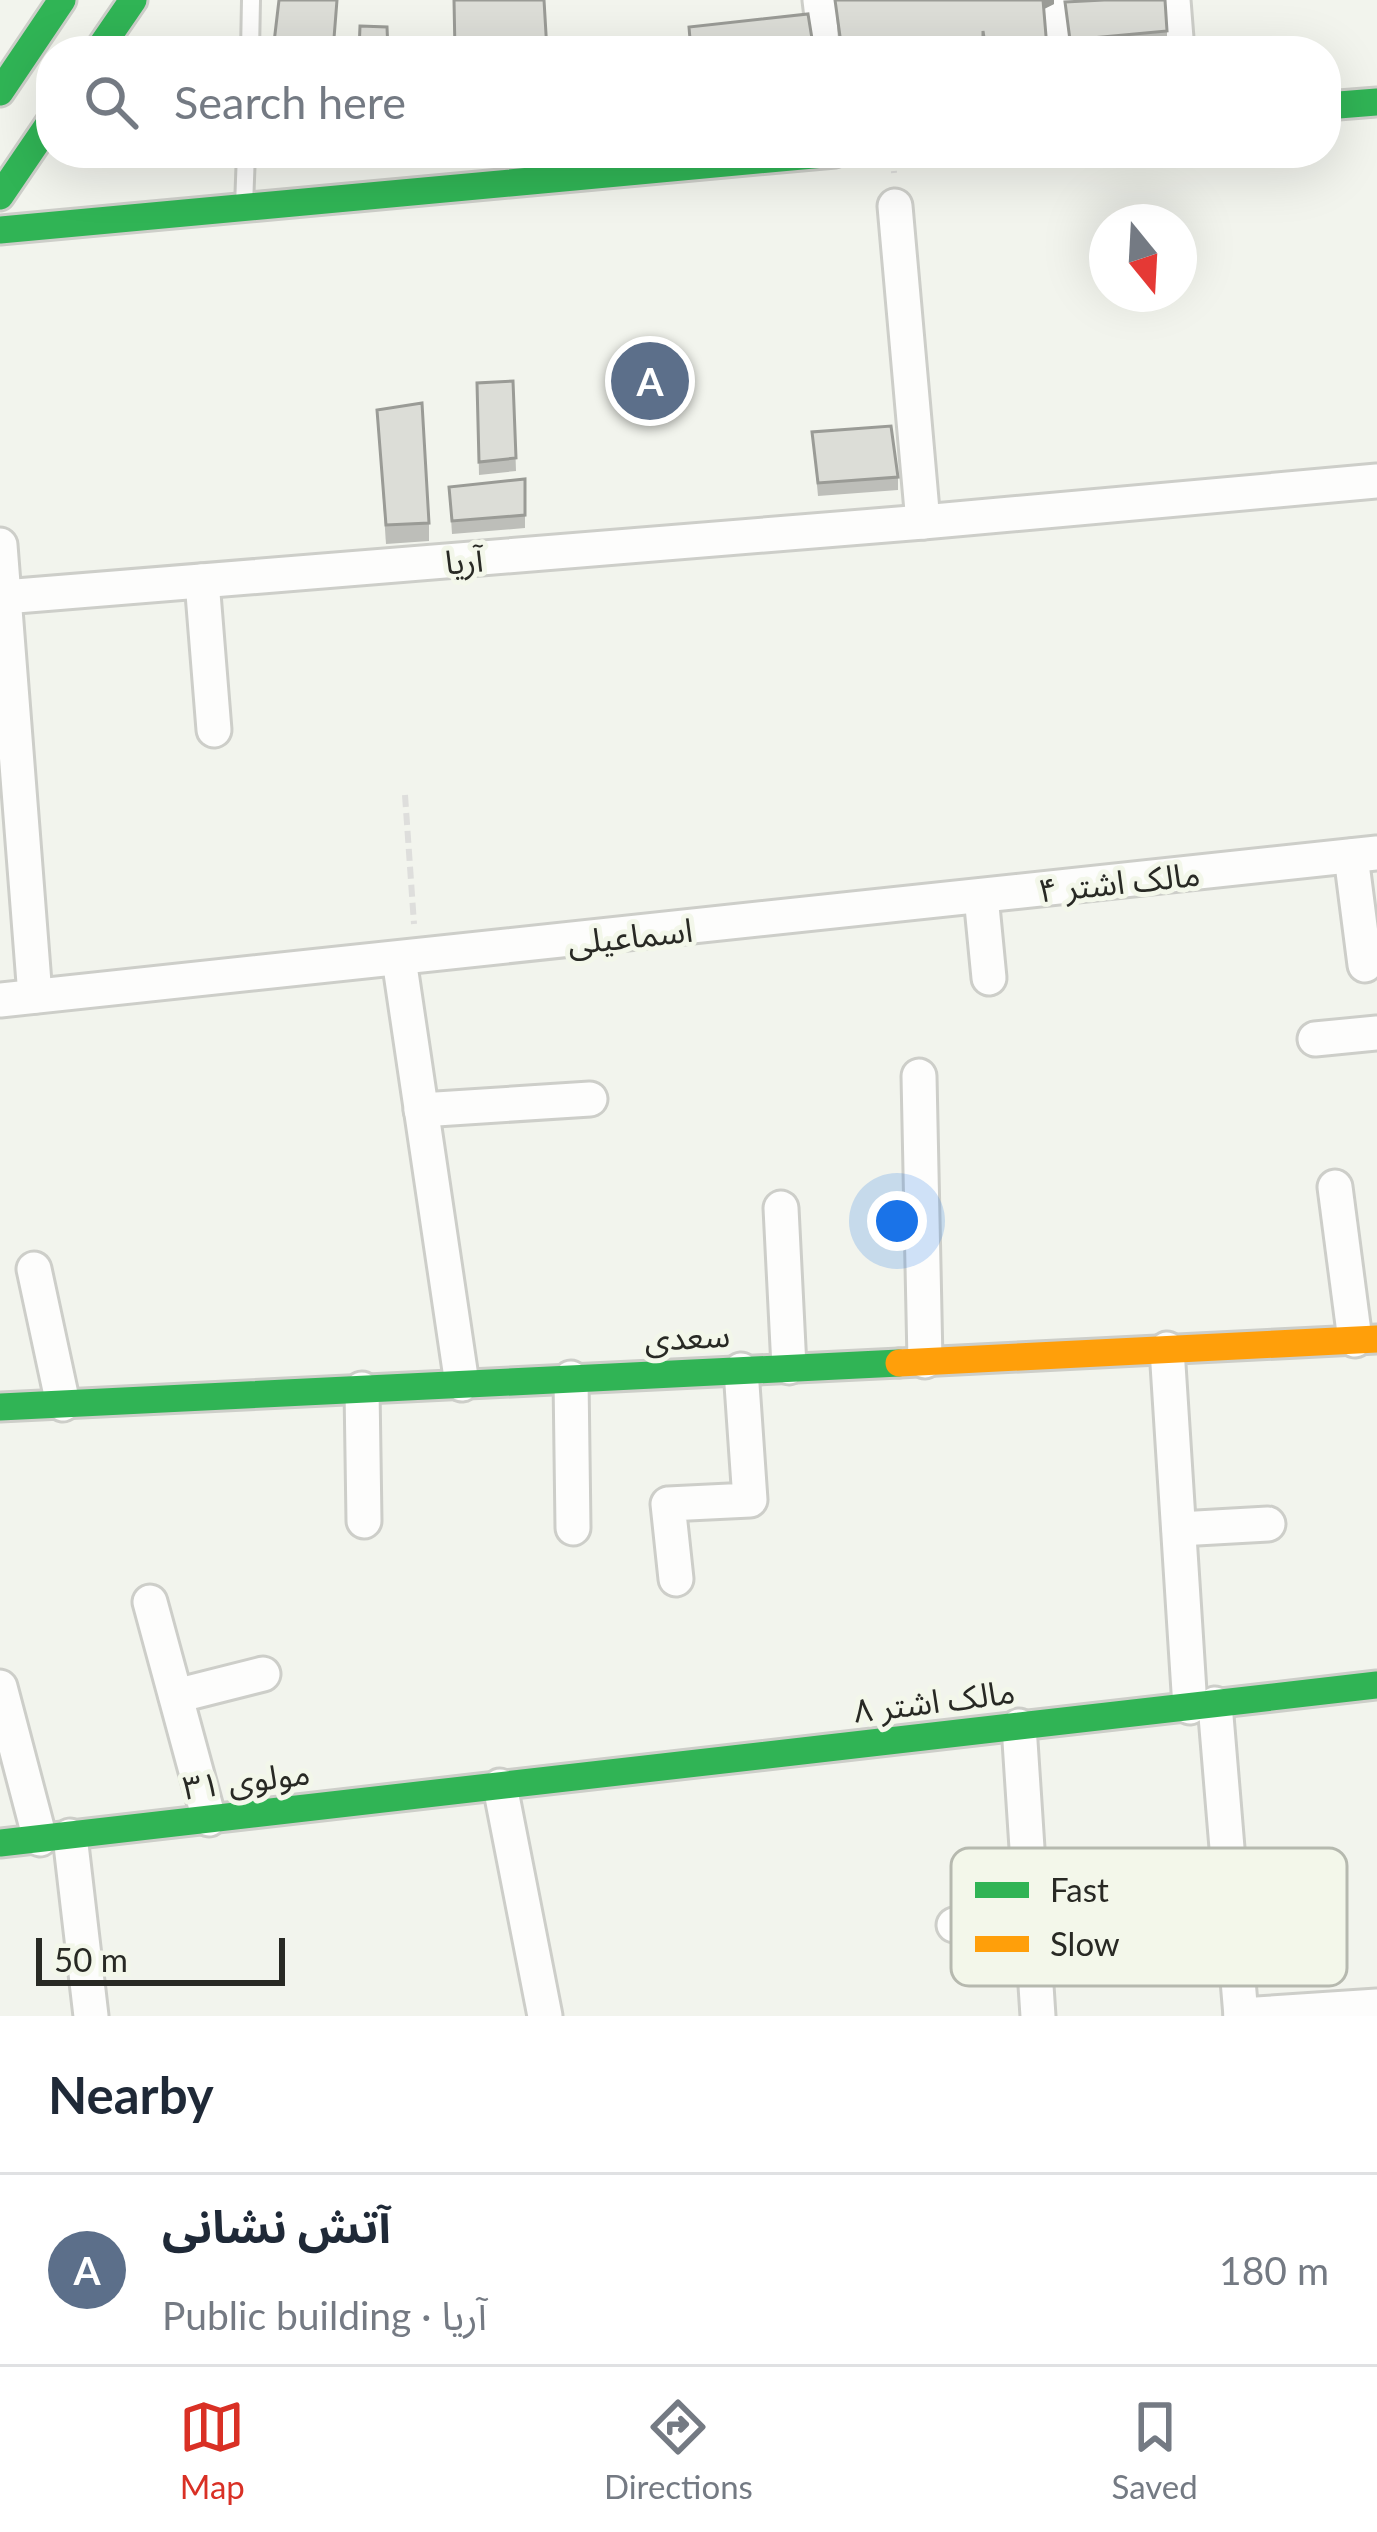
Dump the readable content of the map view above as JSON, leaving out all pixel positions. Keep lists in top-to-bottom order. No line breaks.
{"streets":{"main road":["سعدی","مالک اشتر ۸","مولوی ۳۱"],"street":["آریا","مالک اشتر ۴","اسماعیلی"]},"crossings":[["مالک اشتر ۴","اسماعیلی"],["مالک اشتر ۸","مولوی ۳۱"]],"legend":["Fast","Slow"],"scale_bar":"50 m","north":"bottom","page":{"search":"Search here","pins":"A","scale":"50 m","heading":"Nearby","list":[{"mark":"A","name":"آتش نشانی","note":"Public building · آریا","value":"180 m"}],"nav":["Map","Directions","Saved"]}}
